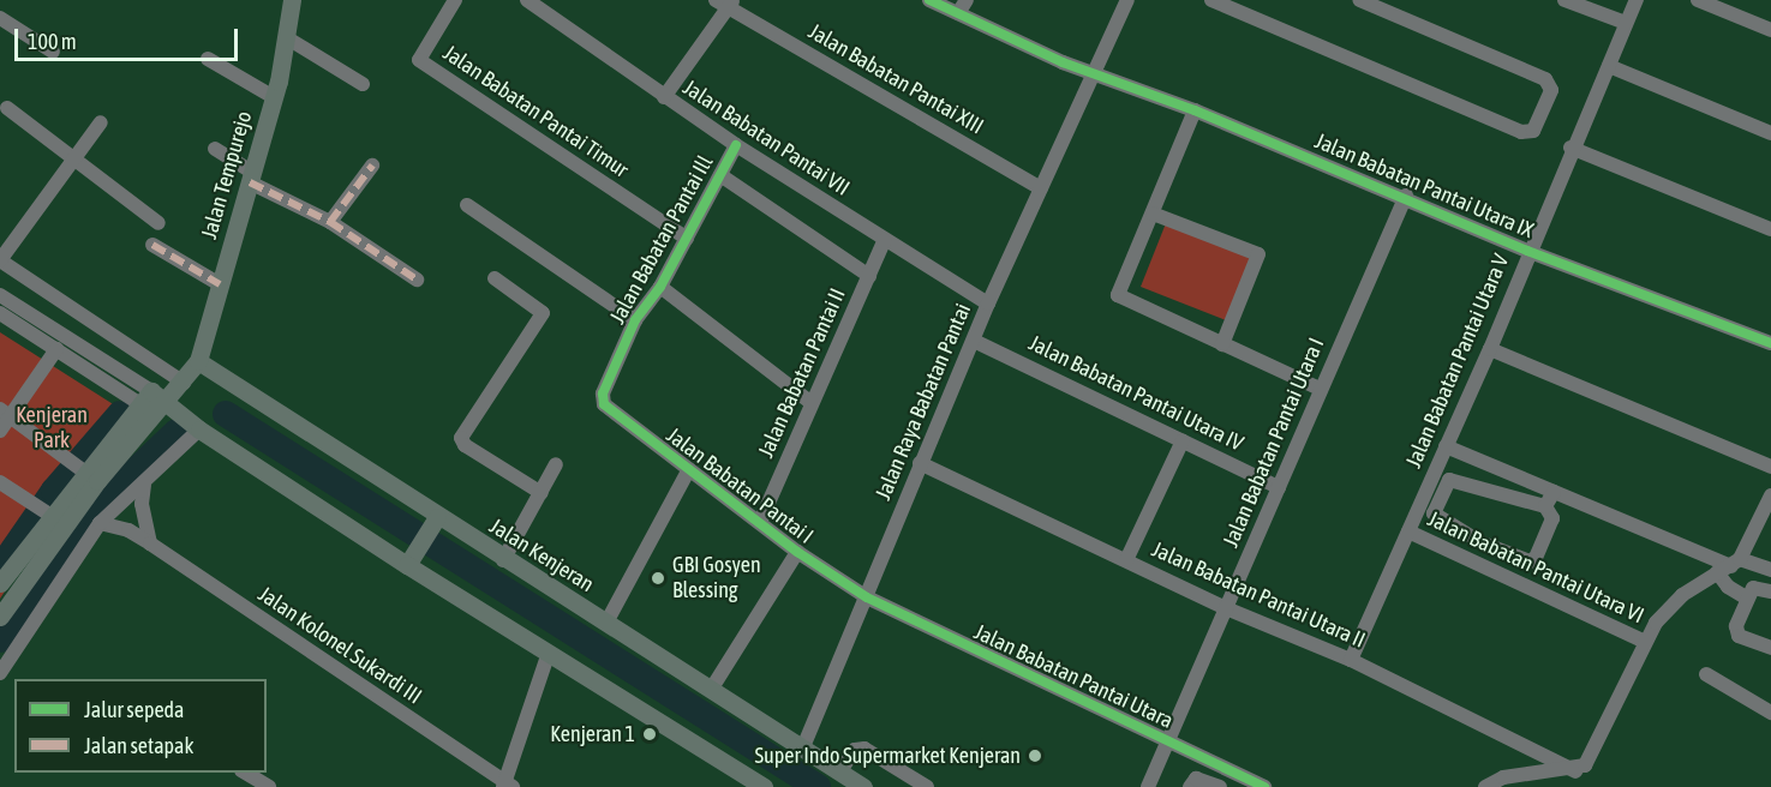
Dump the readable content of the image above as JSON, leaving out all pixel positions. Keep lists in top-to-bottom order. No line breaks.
{"streets":{"main road":["Jalan Tempurejo","Jalan Kenjeran"],"street":["Jalan Babatan Pantai XIII","Jalan Babatan Pantai Timur","Jalan Babatan Pantai VII","Jalan Babatan Pantai Utara IX","Jalan Babatan Pantai Ill","Jalan Babatan Pantai Utara V","Jalan Babatan Pantai II","Jalan Babatan Pantai Utara IV","Jalan Raya Babatan Pantai","Jalan Babatan Pantai Utara I","Jalan Babatan Pantai I","Jalan Babatan Pantai Utara VI","Jalan Babatan Pantai Utara II","Jalan Kolonel Sukardi III","Jalan Babatan Pantai Utara"]},"crossings":[["Jalan Babatan Pantai XIII","Jalan Raya Babatan Pantai"],["Jalan Babatan Pantai Timur","Jalan Babatan Pantai Ill"],["Jalan Babatan Pantai VII","Jalan Babatan Pantai Ill"],["Jalan Babatan Pantai VII","Jalan Babatan Pantai II"],["Jalan Babatan Pantai VII","Jalan Raya Babatan Pantai"],["Jalan Tempurejo","Jalan Kenjeran"],["Jalan Babatan Pantai Utara IX","Jalan Babatan Pantai Utara V"],["Jalan Babatan Pantai Utara IX","Jalan Raya Babatan Pantai"],["Jalan Babatan Pantai Utara IX","Jalan Babatan Pantai Utara I"],["Jalan Babatan Pantai Ill","Jalan Babatan Pantai I"],["Jalan Babatan Pantai Utara V","Jalan Babatan Pantai Utara VI"],["Jalan Babatan Pantai Utara V","Jalan Babatan Pantai Utara II"],["Jalan Babatan Pantai II","Jalan Babatan Pantai I"],["Jalan Babatan Pantai Utara IV","Jalan Raya Babatan Pantai"],["Jalan Babatan Pantai Utara IV","Jalan Babatan Pantai Utara I"],["Jalan Raya Babatan Pantai","Jalan Babatan Pantai I"],["Jalan Raya Babatan Pantai","Jalan Kenjeran"],["Jalan Raya Babatan Pantai","Jalan Babatan Pantai Utara II"],["Jalan Raya Babatan Pantai","Jalan Babatan Pantai Utara"],["Jalan Babatan Pantai Utara I","Jalan Babatan Pantai Utara II"],["Jalan Babatan Pantai Utara I","Jalan Babatan Pantai Utara"],["Jalan Babatan Pantai I","Jalan Babatan Pantai Utara"]],"parks":["Kenjeran Park"],"places":["GBI Gosyen Blessing","Kenjeran 1","Super Indo Supermarket Kenjeran"],"legend":["Jalur sepeda","Jalan setapak"],"scale_bar":"100 m"}
